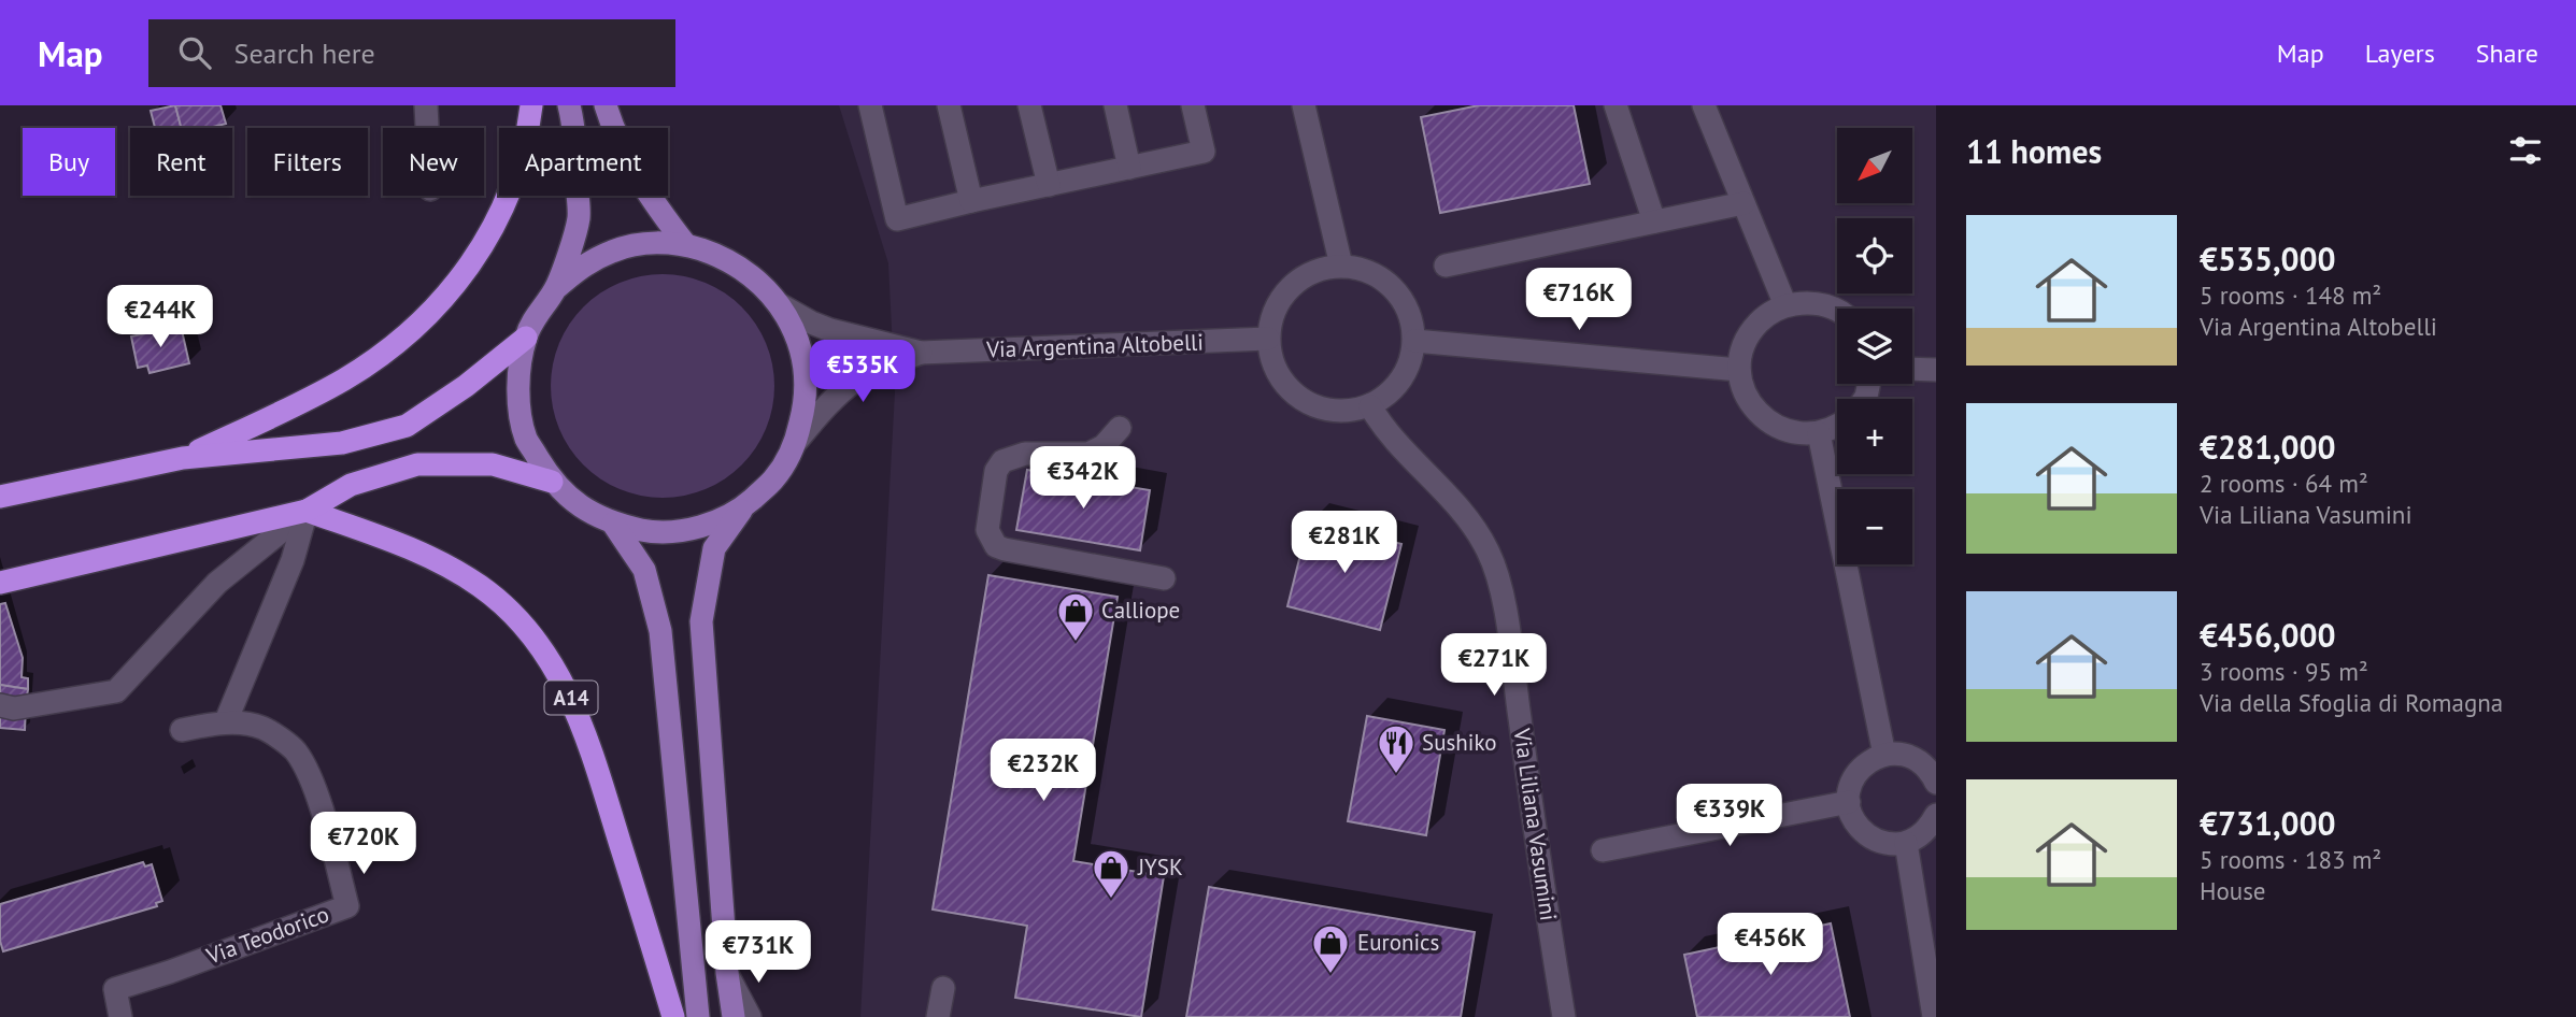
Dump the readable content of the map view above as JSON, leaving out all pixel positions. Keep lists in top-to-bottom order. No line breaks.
{"streets":{"highway":["A14"],"street":["Via Argentina Altobelli","Via Liliana Vasumini","Via Teodorico"]},"crossings":[["Via Argentina Altobelli","Via Liliana Vasumini"]],"places":{"shop":["Calliope","JYSK","Euronics"],"restaurant":["Sushiko"]},"north":"bottom left","page":{"header":"Map","search":"Search here","nav":["Map","Layers","Share"],"heading":"11 homes","map_buttons":["+","−"],"chip":["Buy","Rent","Filters","New","Apartment"],"list":[{"name":"€535,000","note":"5 rooms · 148 m² · Via Argentina Altobelli"},{"name":"€281,000","note":"2 rooms · 64 m² · Via Liliana Vasumini"},{"name":"€456,000","note":"3 rooms · 95 m² · Via della Sfoglia di Romagna"},{"name":"€731,000","note":"5 rooms · 183 m² · House"}],"price":["€716K","€244K","€535K","€342K","€281K","€271K","€232K","€339K","€720K","€456K","€731K"]}}
